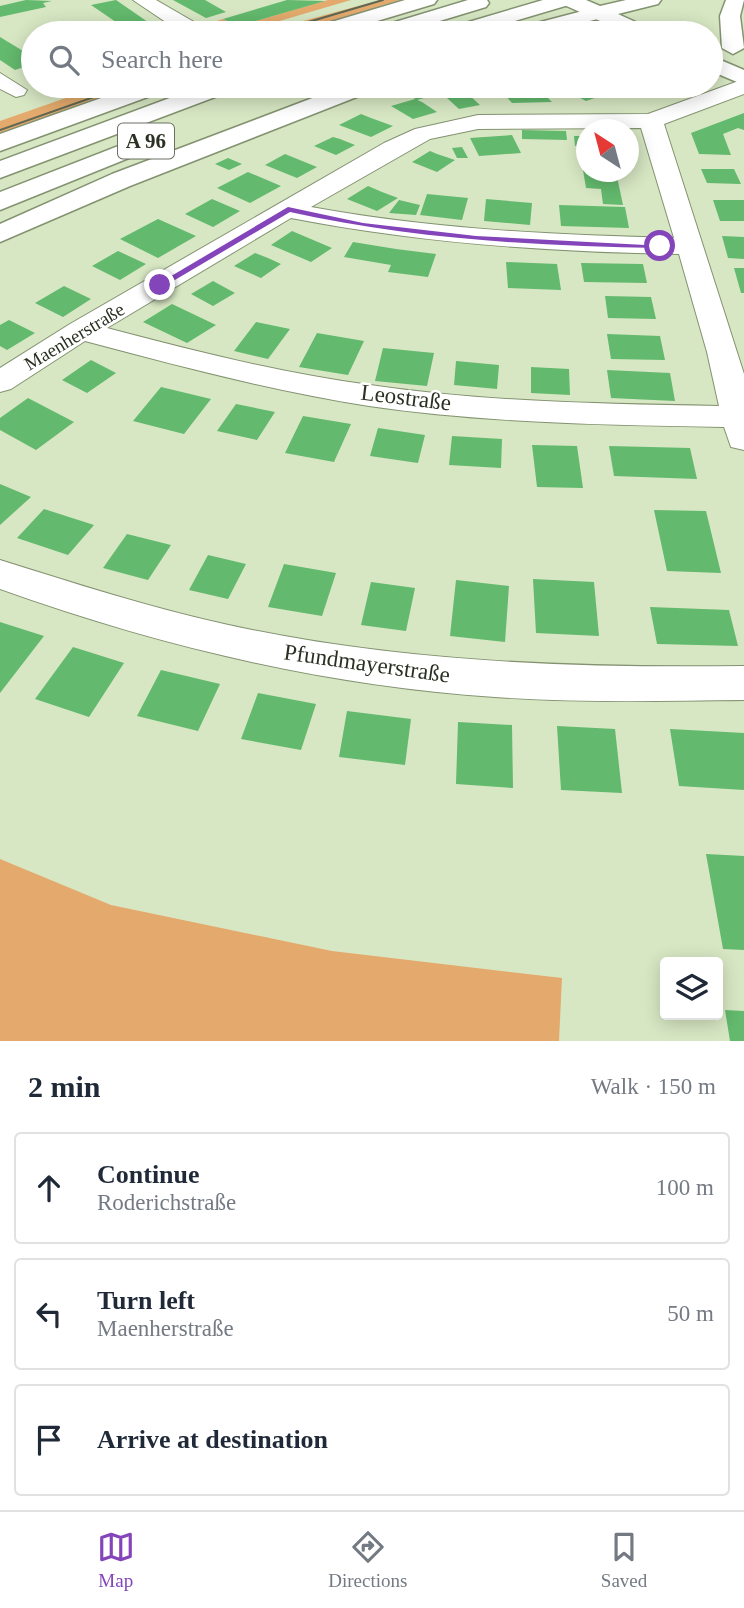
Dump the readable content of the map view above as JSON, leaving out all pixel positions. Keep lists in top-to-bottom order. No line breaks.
{"streets":{"main road":["A 96"],"street":["Maenherstraße","Leostraße","Pfundmayerstraße"]},"crossings":[["Maenherstraße","Leostraße"]],"north":"top left","page":{"search":"Search here","heading":["2 min","Walk · 150 m"],"list":[["Continue","Roderichstraße","100 m"],["Turn left","Maenherstraße","50 m"],"Arrive at destination"],"nav":["Map","Directions","Saved"]}}
